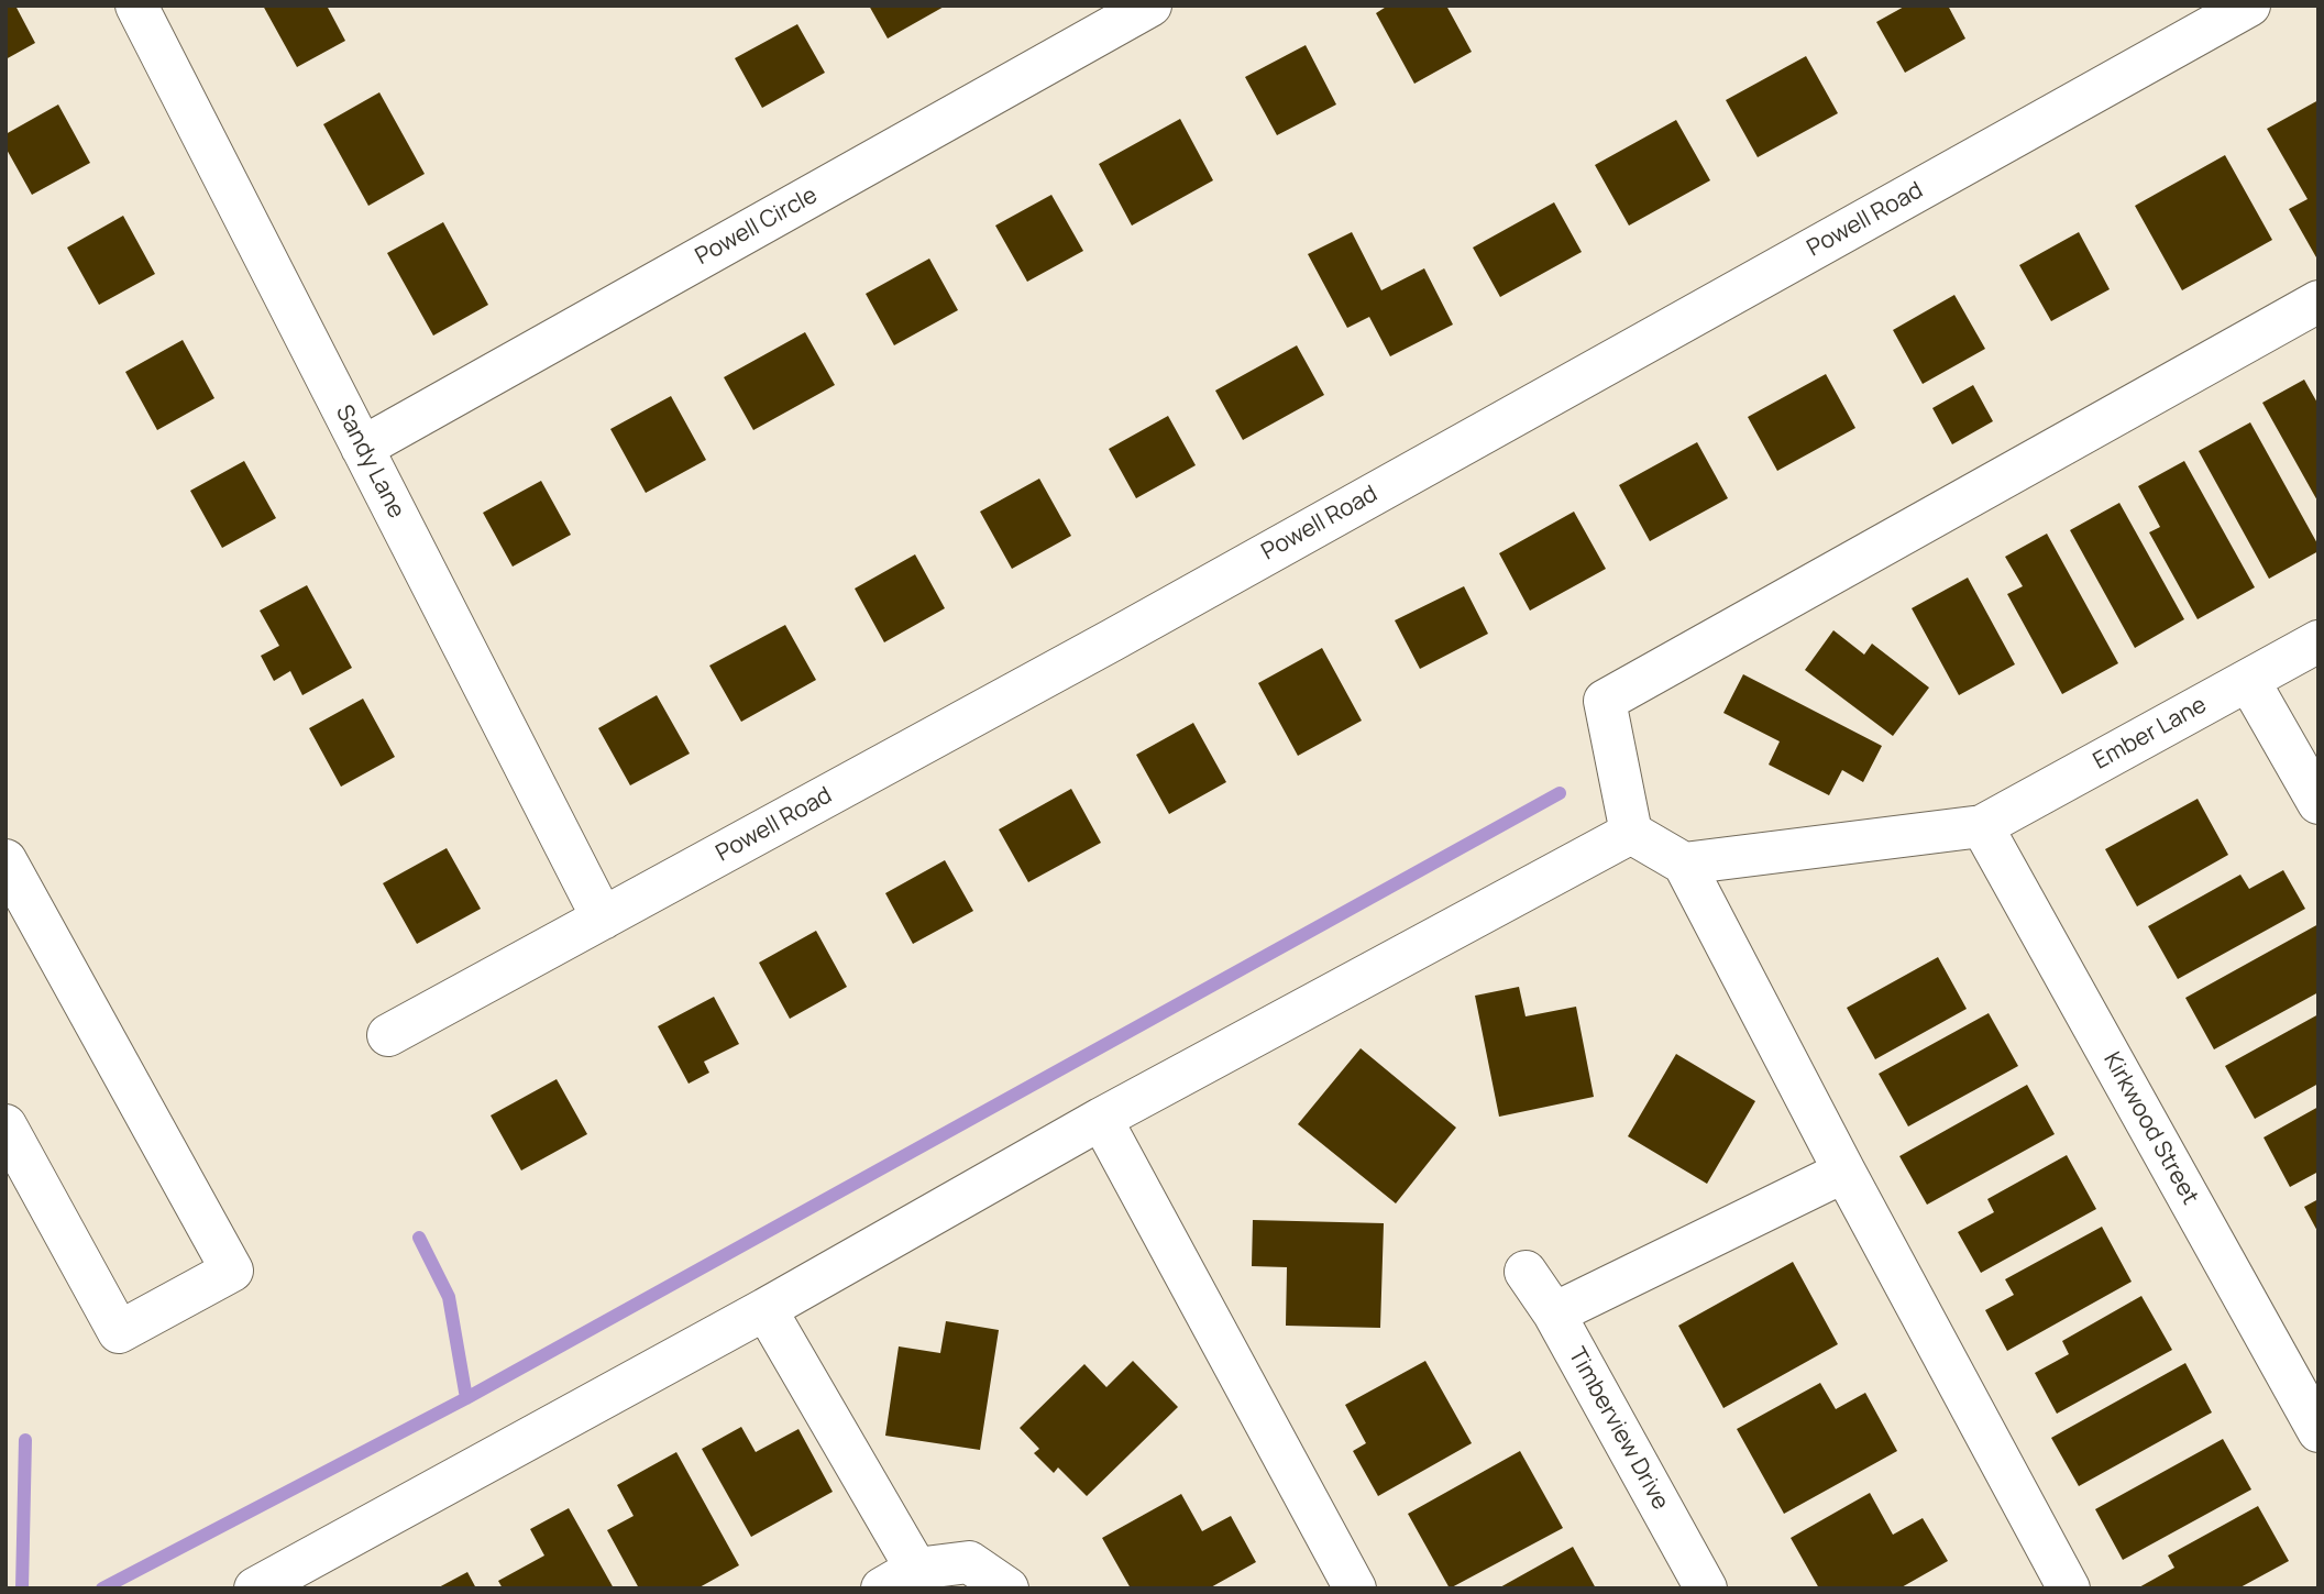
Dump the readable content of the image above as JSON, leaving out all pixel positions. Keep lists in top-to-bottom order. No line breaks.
{"streets":{"street":["Powell Road","Powell Circle","Sandy Lane","Ember Lane","Kirkwood Street","Timberview Drive"]},"crossings":[["Powell Road","Sandy Lane"],["Powell Circle","Sandy Lane"],["Ember Lane","Kirkwood Street"]]}
